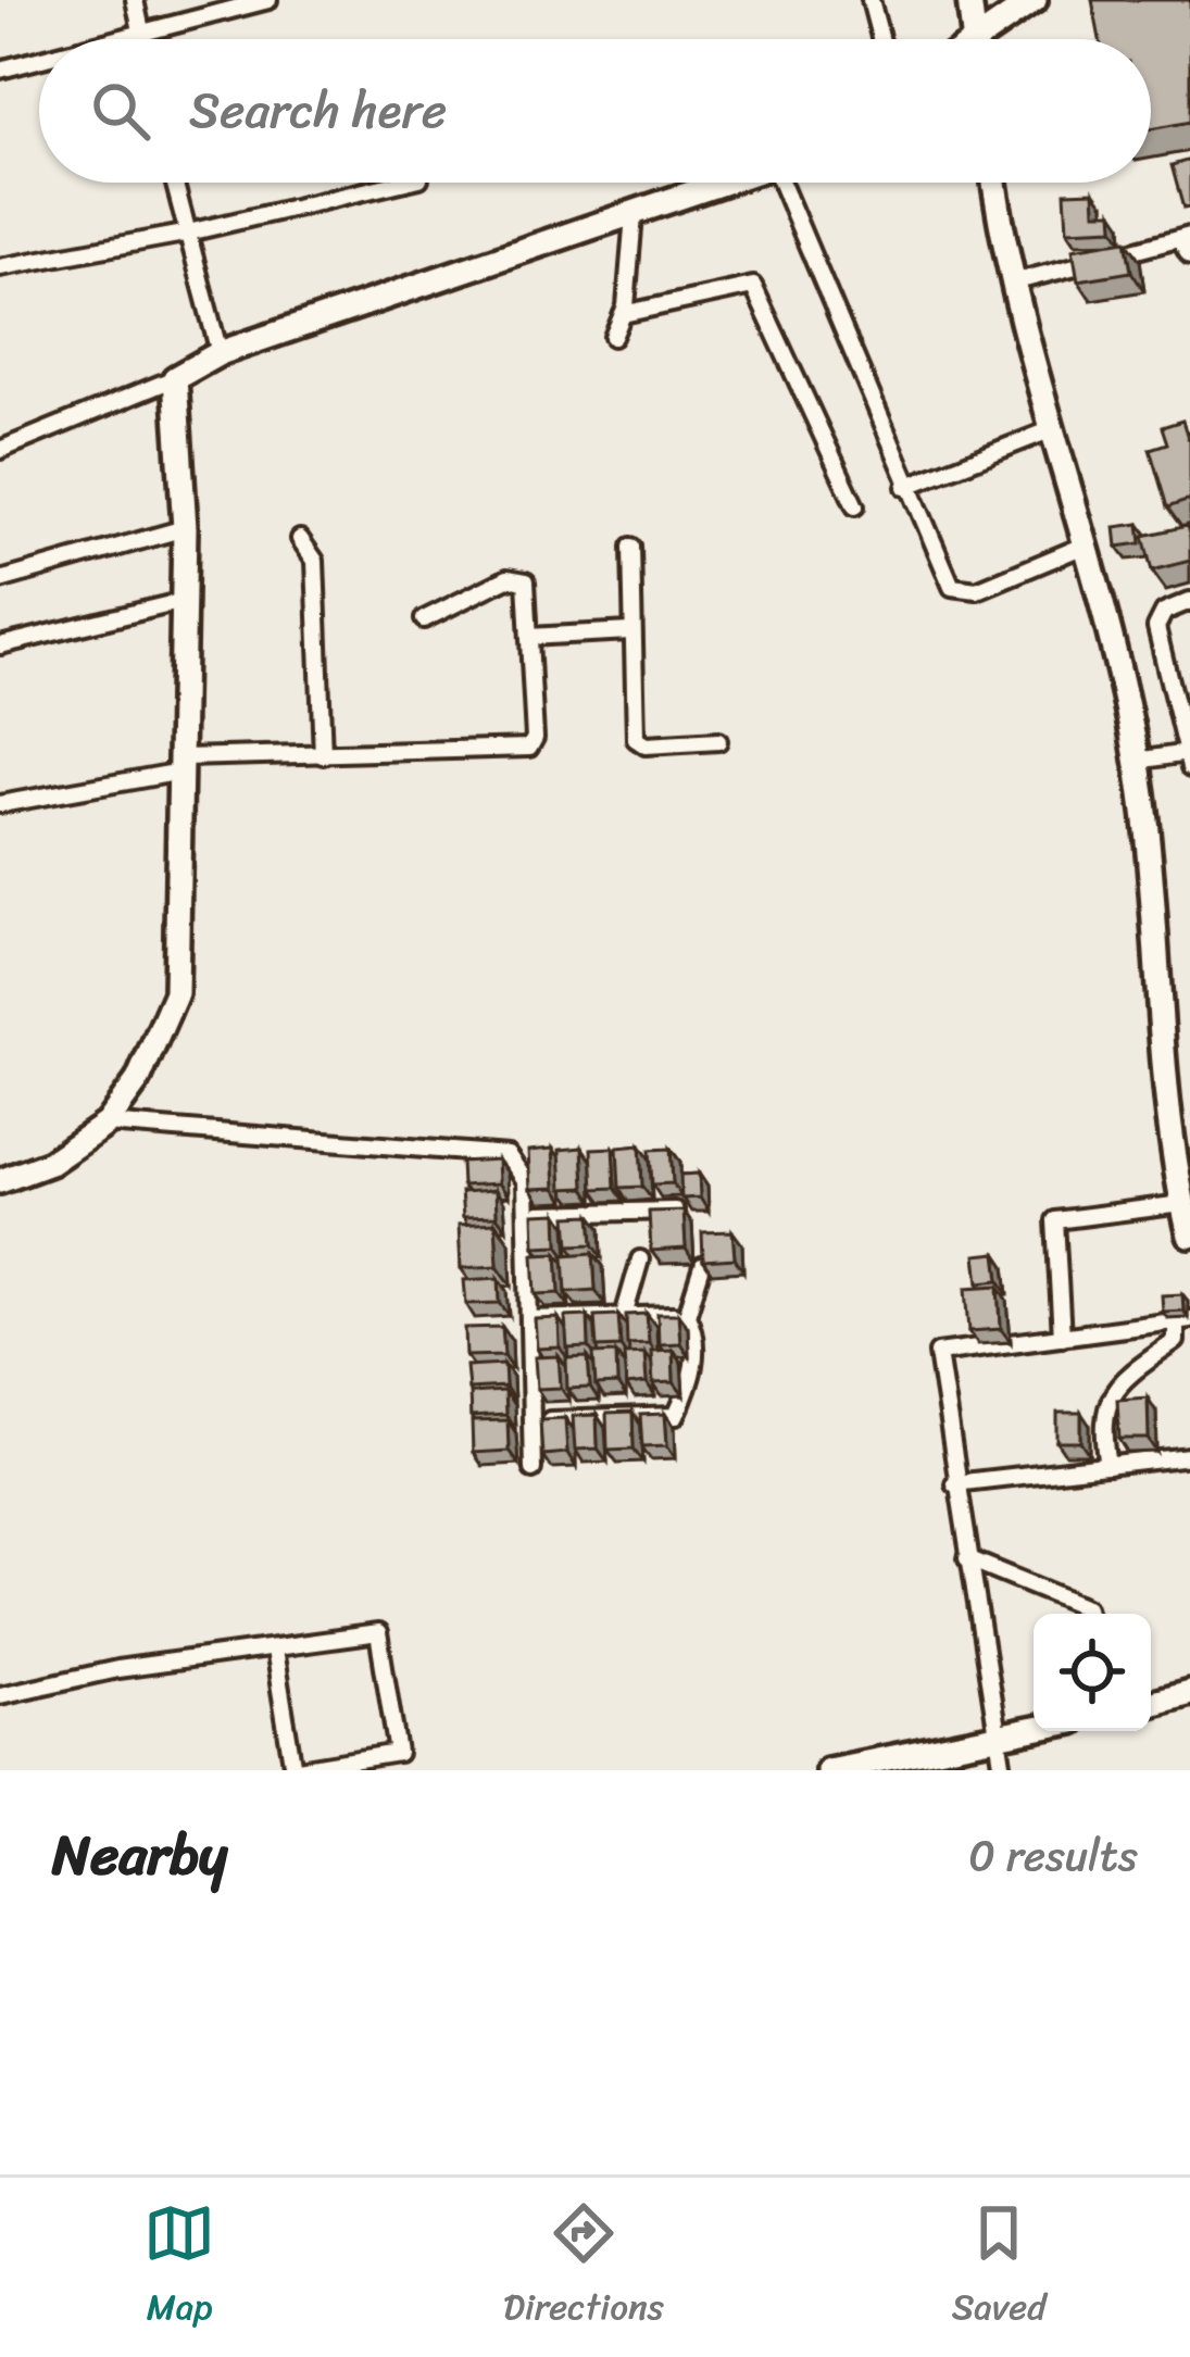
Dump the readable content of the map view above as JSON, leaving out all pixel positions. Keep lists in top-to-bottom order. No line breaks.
{"page":{"search":"Search here","heading":["Nearby","0 results"],"nav":["Map","Directions","Saved"]}}
